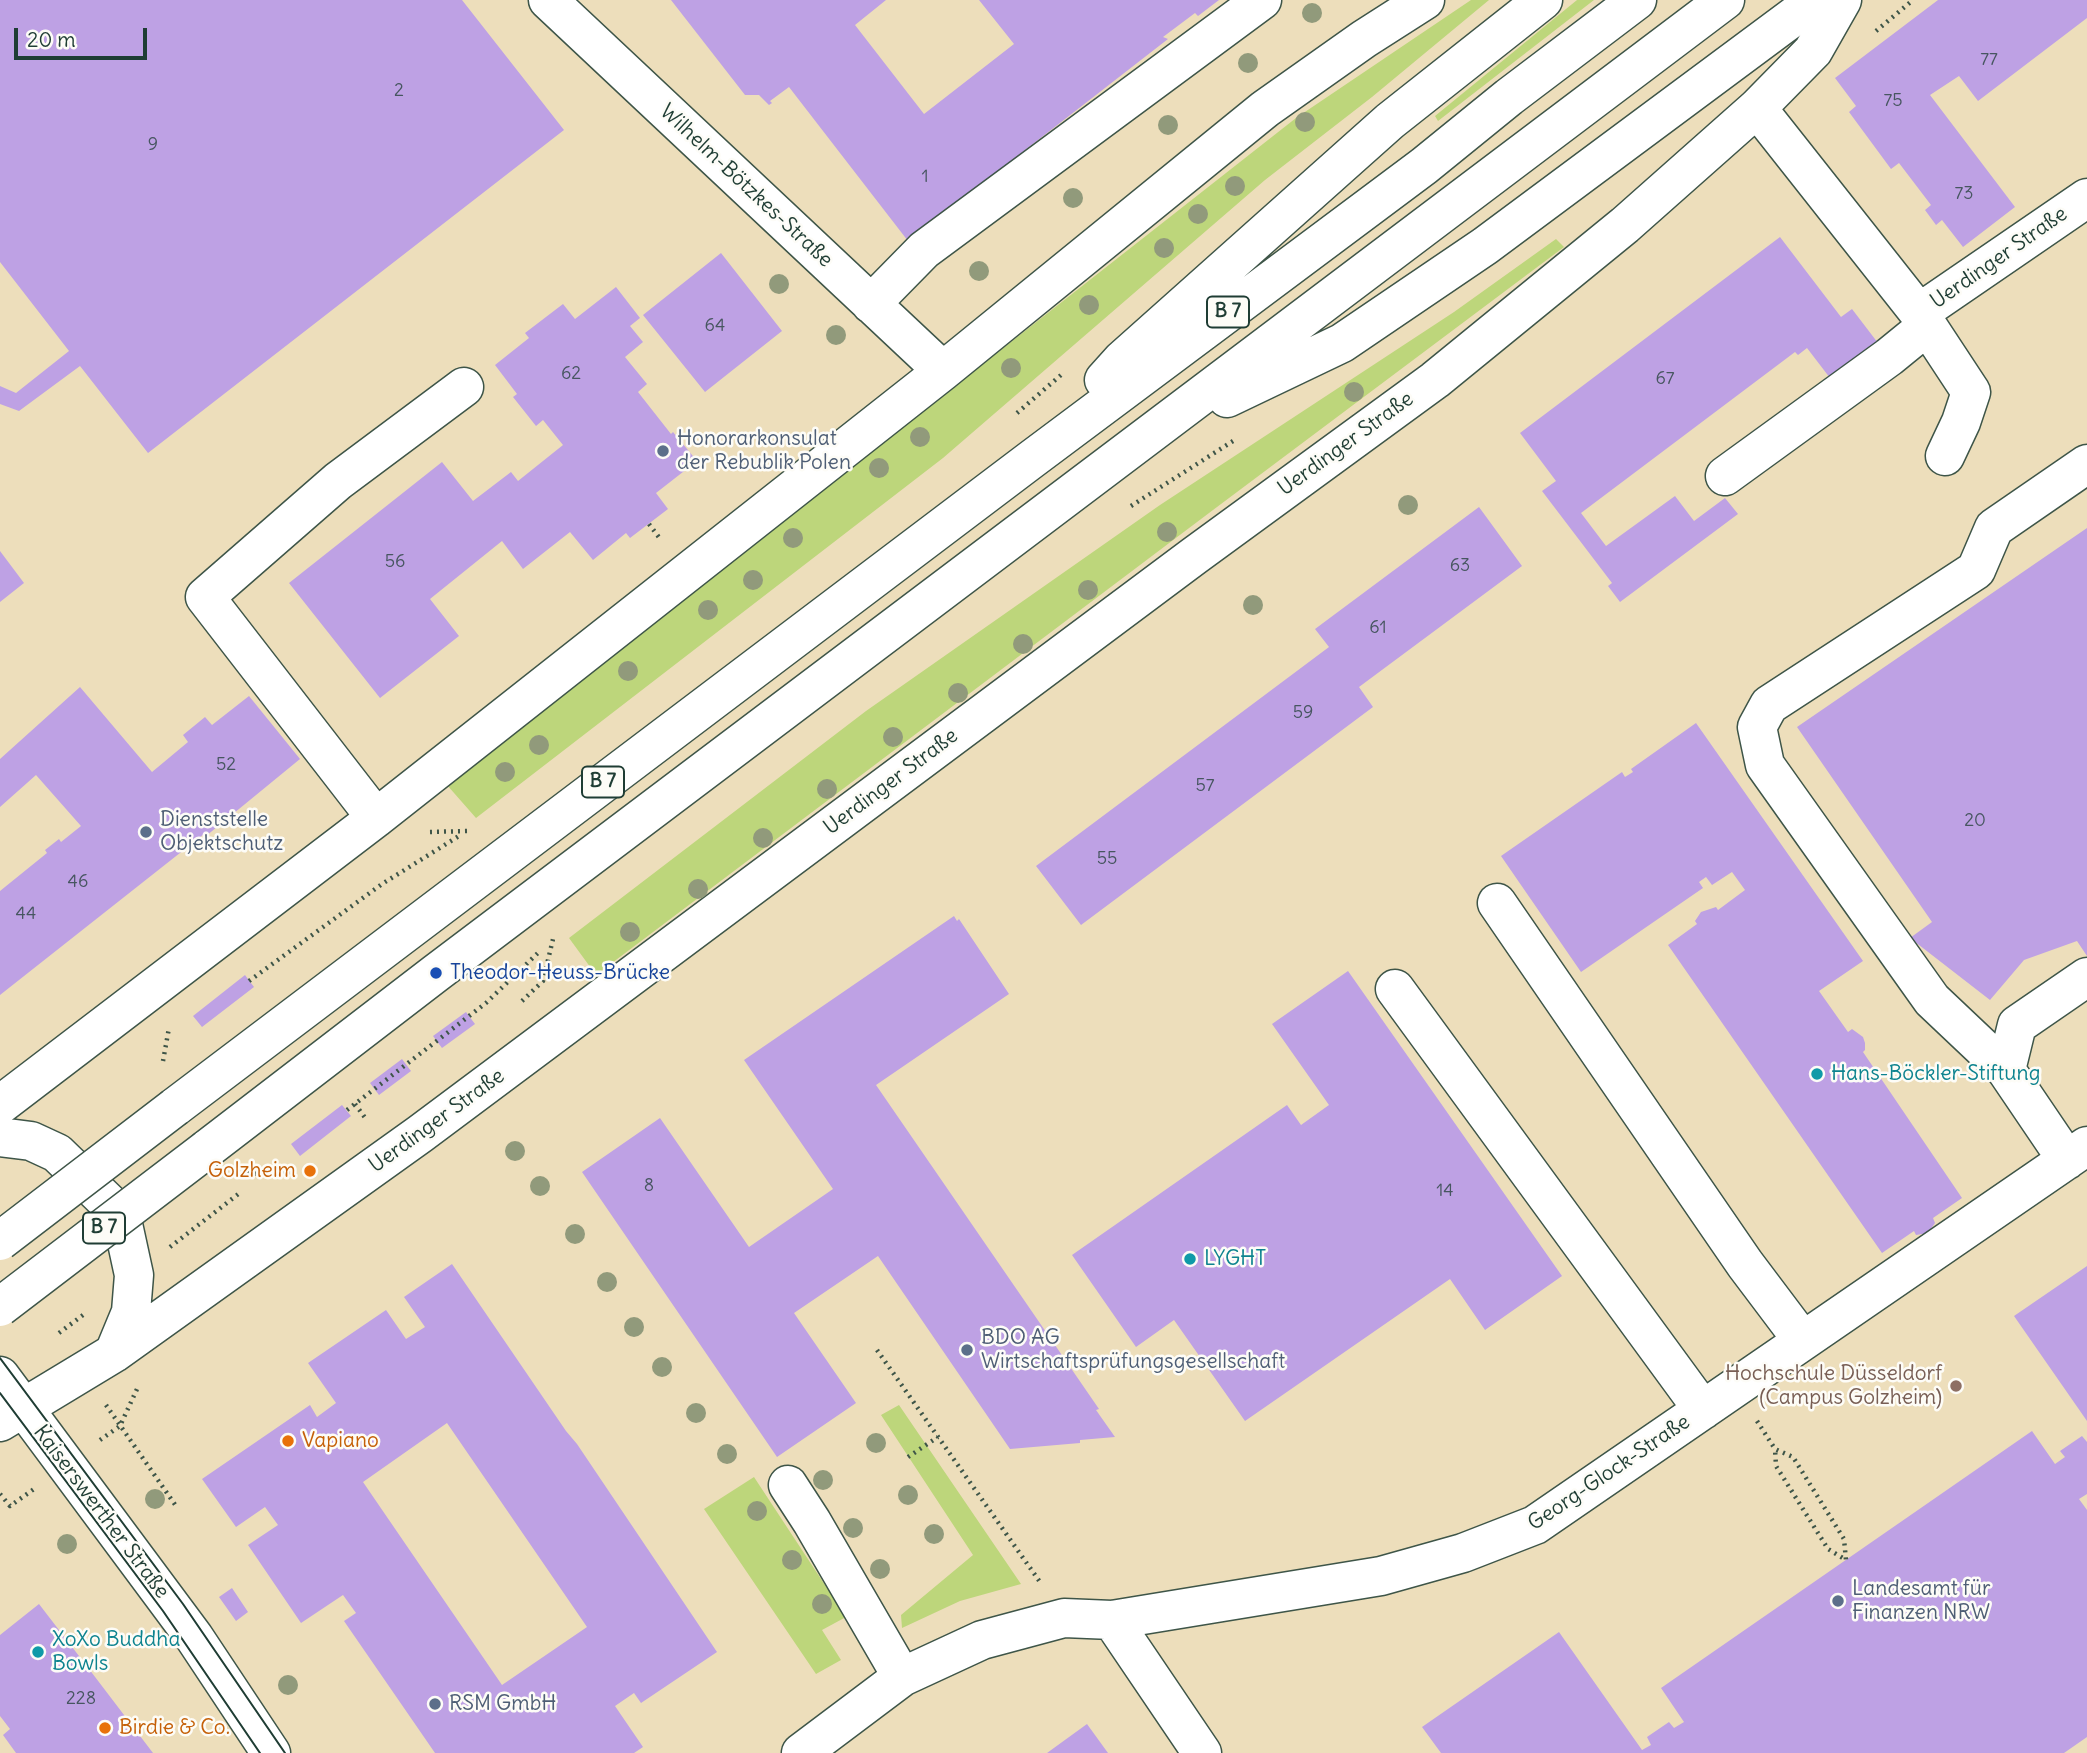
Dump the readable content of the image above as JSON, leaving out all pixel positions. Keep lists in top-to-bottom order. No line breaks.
{"streets":{"street":["Wilhelm-Bötzkes-Straße","Uerdinger Straße","B 7","Georg-Glock-Straße","Kaiserswerther Straße"]},"crossings":[["Uerdinger Straße","Kaiserswerther Straße"]],"places":["Honorarkonsulat der Rebublik Polen","Dienststelle Objektschutz","Theodor-Heuss-Brücke","Hans-Böckler-Stiftung","Golzheim","LYGHT","BDO AG Wirtschaftsprüfungsgesellschaft","Hochschule Düsseldorf (Campus Golzheim)","Vapiano","Landesamt für Finanzen NRW","XoXo Buddha Bowls","RSM GmbH","Birdie & Co."],"house_numbers":["77","2","75","9","1","73","64","62","67","56","63","61","59","52","57","20","55","46","44","8","14","228"],"scale_bar":"20 m"}
